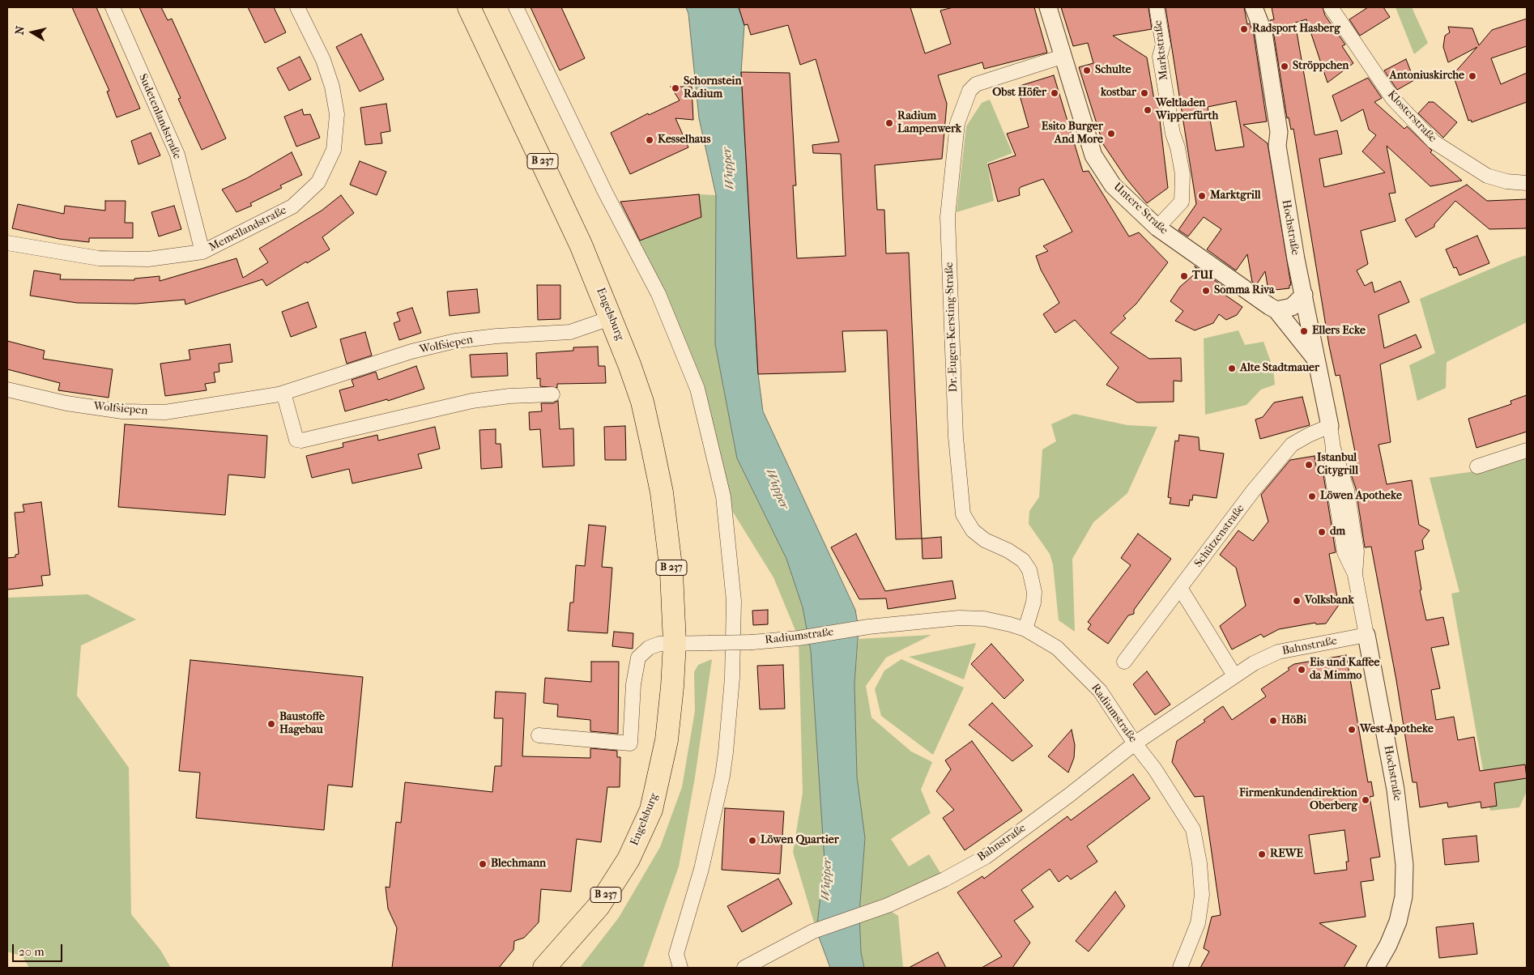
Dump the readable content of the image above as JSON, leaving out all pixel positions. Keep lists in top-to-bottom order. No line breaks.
{"streets":{"main road":["B 237","Engelsburg"],"street":["Marktstraße","Sudetenlandstraße","Klosterstraße","Untere Straße","Hochstraße","Memellandstraße","Dr.-Eugen-Kersting-Straße","Wolfsiepen","Schützenstraße","Radiumstraße","Bahnstraße"]},"crossings":[["Marktstraße","Untere Straße"],["Sudetenlandstraße","Memellandstraße"],["Untere Straße","Dr.-Eugen-Kersting-Straße"],["Hochstraße","Schützenstraße"],["Hochstraße","Bahnstraße"],["Engelsburg","Wolfsiepen"],["Engelsburg","Radiumstraße"],["Dr.-Eugen-Kersting-Straße","Radiumstraße"],["Radiumstraße","Bahnstraße"]],"water":["Wupper"],"places":["Radsport Hasberg","Ströppchen","Schulte","Antoniuskirche","Schornstein Radium","Obst Höfer","kostbar","Weltladen Wipperfürth","Radium Lampenwerk","Esito Burger And More","Kesselhaus","Marktgrill","TUI","Somma Riva","Ellers Ecke","Alte Stadtmauer","Istanbul Citygrill","Löwen Apotheke","dm","Volksbank","Eis und Kaffee da Mimmo","HöBi","Baustoffe Hagebau","West-Apotheke","Firmenkundendirektion Oberberg","Löwen Quartier","REWE","Blechmann"],"scale_bar":"20 m","north":"left"}
